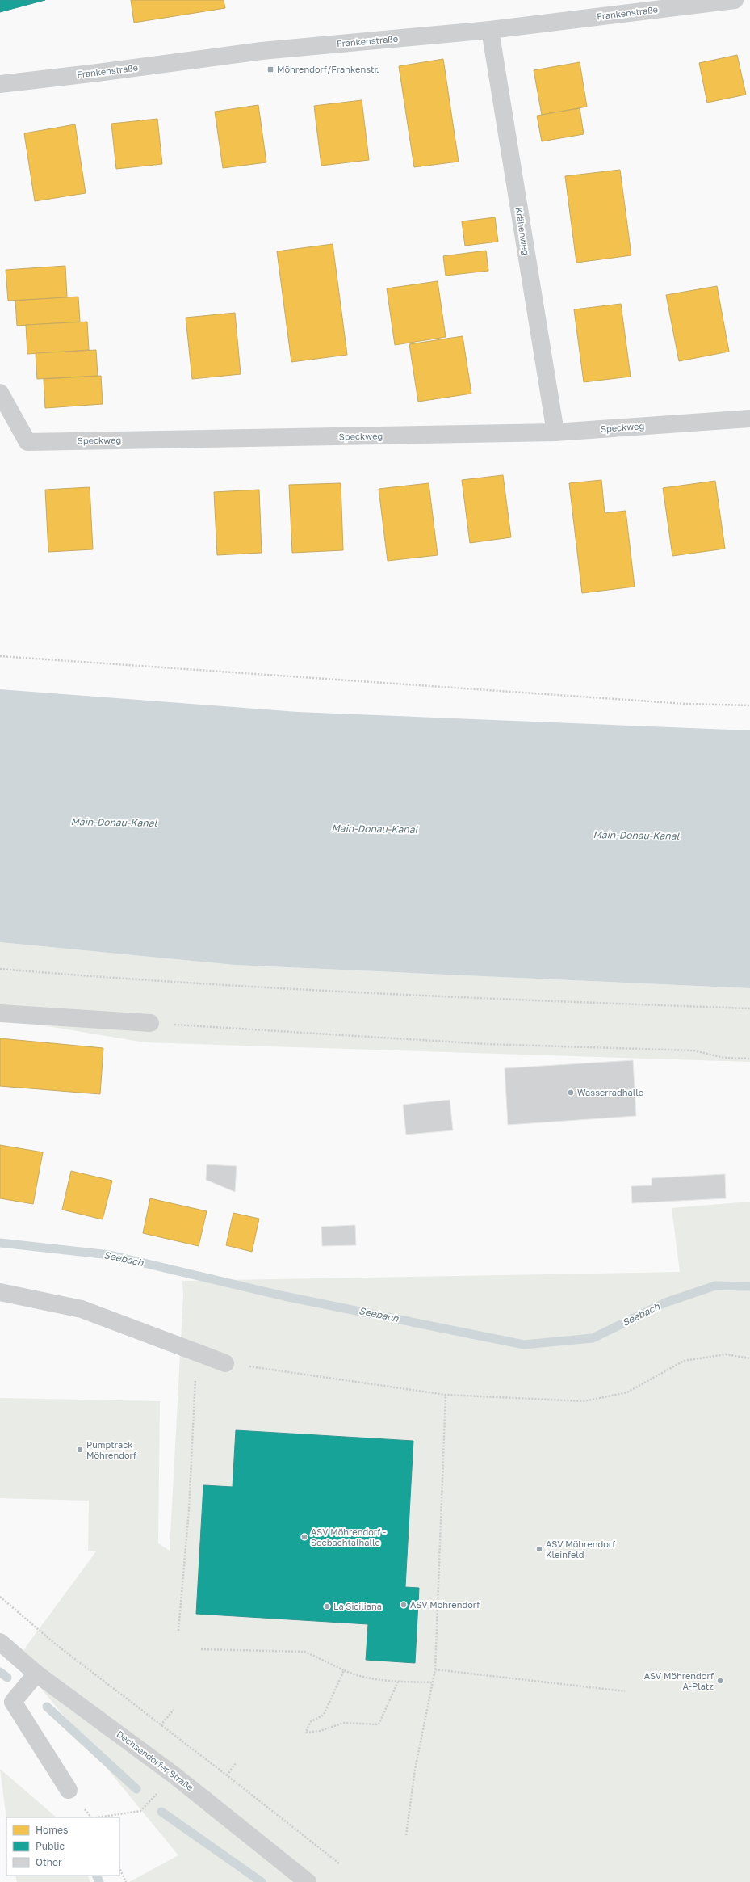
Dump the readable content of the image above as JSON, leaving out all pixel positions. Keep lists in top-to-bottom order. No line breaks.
{"streets":{"street":["Frankenstraße","Krähenweg","Speckweg","Dechsendorfer Straße"]},"crossings":[["Frankenstraße","Krähenweg"],["Krähenweg","Speckweg"]],"water":["Main-Donau-Kanal","Seebach"],"places":{"transit":["Möhrendorf/Frankenstr."],"other":["Wasserradhalle","Pumptrack Möhrendorf","ASV Möhrendorf - Seebachtalhalle","ASV Möhrendorf Kleinfeld","ASV Möhrendorf","La Siciliana","ASV Möhrendorf A-Platz"]},"legend":["Homes","Public","Other"]}
